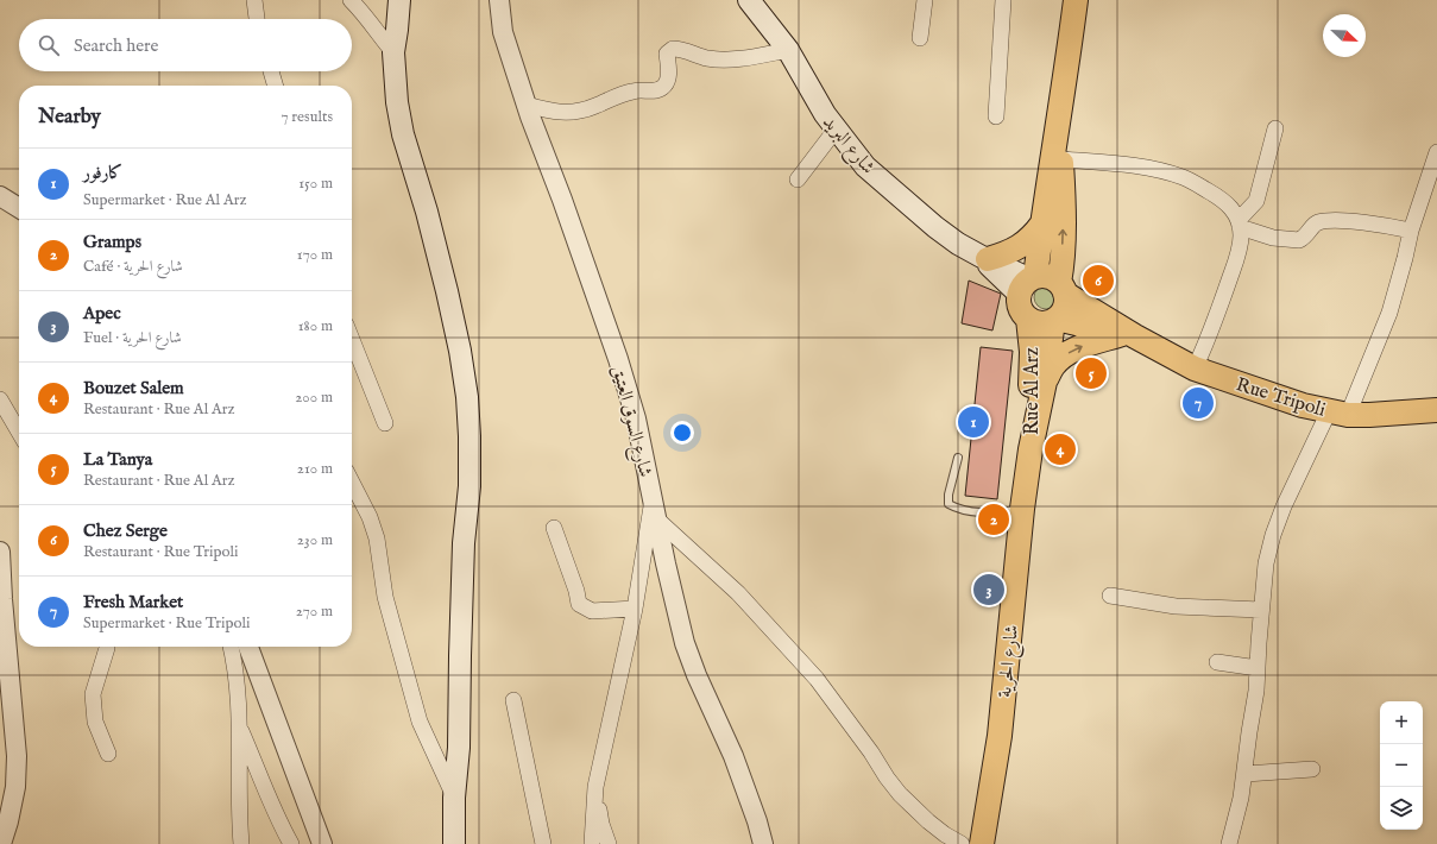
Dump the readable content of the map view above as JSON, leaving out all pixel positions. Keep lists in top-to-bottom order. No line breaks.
{"streets":{"main road":["شارع البريد","Rue Al Arz","Rue Tripoli","شارع الحرية"],"street":["شارع السوق العتيق"]},"crossings":[["شارع البريد","Rue Al Arz"],["شارع البريد","Rue Tripoli"],["Rue Al Arz","Rue Tripoli"],["Rue Al Arz","شارع الحرية"]],"north":"bottom right","page":{"search":"Search here","heading":["Nearby","7 results"],"list":[{"mark":"1","name":"كارفور","note":"Supermarket · Rue Al Arz","value":"150 m"},{"mark":"2","name":"Gramps","note":"Café · شارع الحرية","value":"170 m"},{"mark":"3","name":"Apec","note":"Fuel · شارع الحرية","value":"180 m"},{"mark":"4","name":"Bouzet Salem","note":"Restaurant · Rue Al Arz","value":"200 m"},{"mark":"5","name":"La Tanya","note":"Restaurant · Rue Al Arz","value":"210 m"},{"mark":"6","name":"Chez Serge","note":"Restaurant · Rue Tripoli","value":"230 m"},{"mark":"7","name":"Fresh Market","note":"Supermarket · Rue Tripoli","value":"270 m"}],"pins":["6","5","7","1","4","2","3"],"map_buttons":["+","−"]}}
